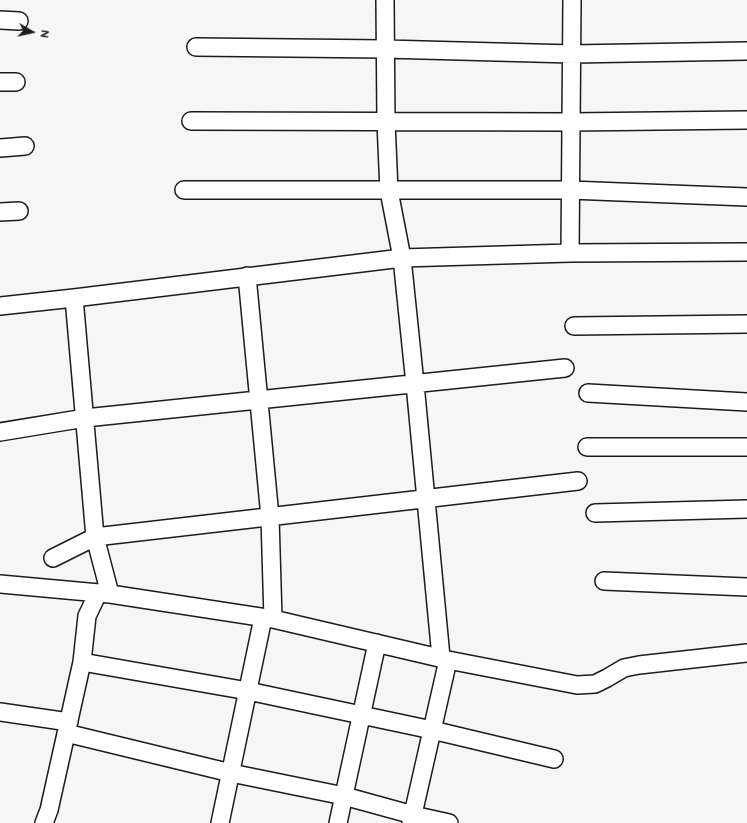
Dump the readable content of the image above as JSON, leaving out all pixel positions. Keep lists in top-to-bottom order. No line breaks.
{"north":"right"}
